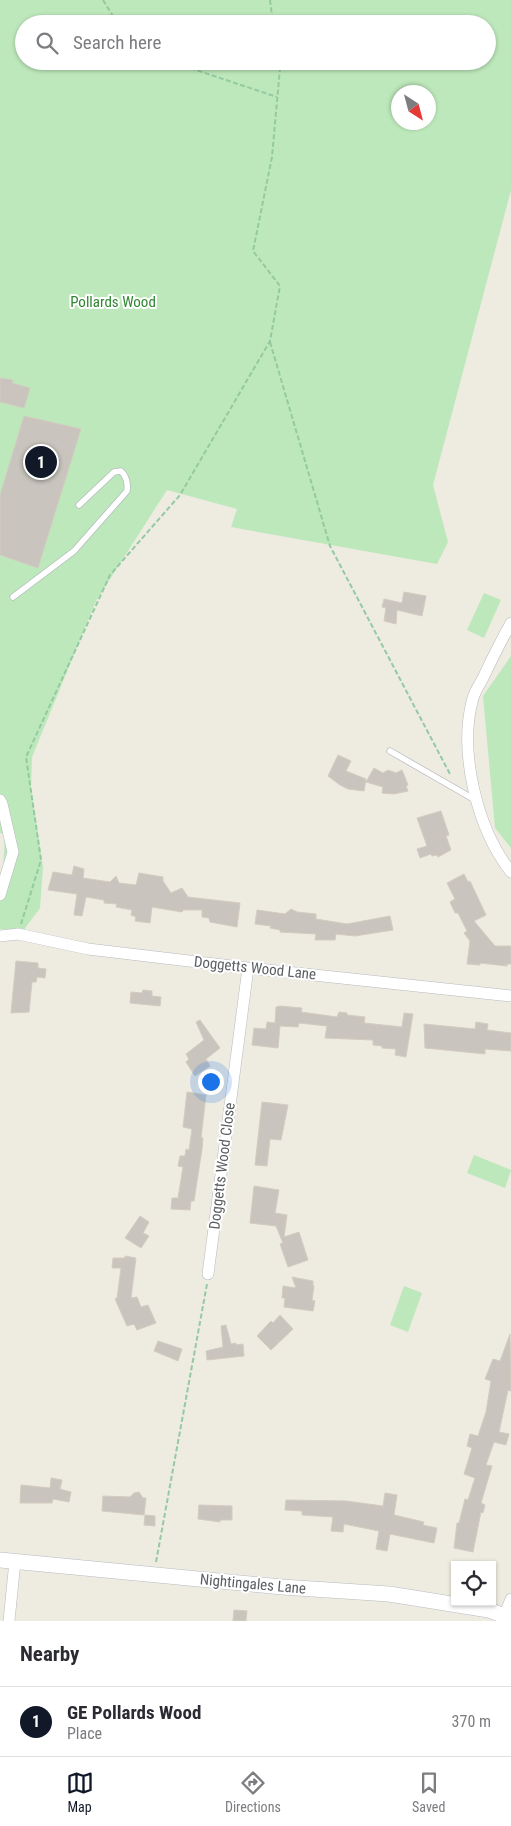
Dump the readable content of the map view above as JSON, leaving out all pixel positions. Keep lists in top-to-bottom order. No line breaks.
{"streets":{"main road":["Nightingales Lane"],"street":["Doggetts Wood Lane","Doggetts Wood Close"]},"crossings":[["Doggetts Wood Lane","Doggetts Wood Close"]],"parks":["Pollards Wood"],"north":"bottom right","page":{"search":"Search here","pins":"1","heading":"Nearby","list":[{"mark":"1","name":"GE Pollards Wood","note":"Place","value":"370 m"}],"nav":["Map","Directions","Saved"]}}
